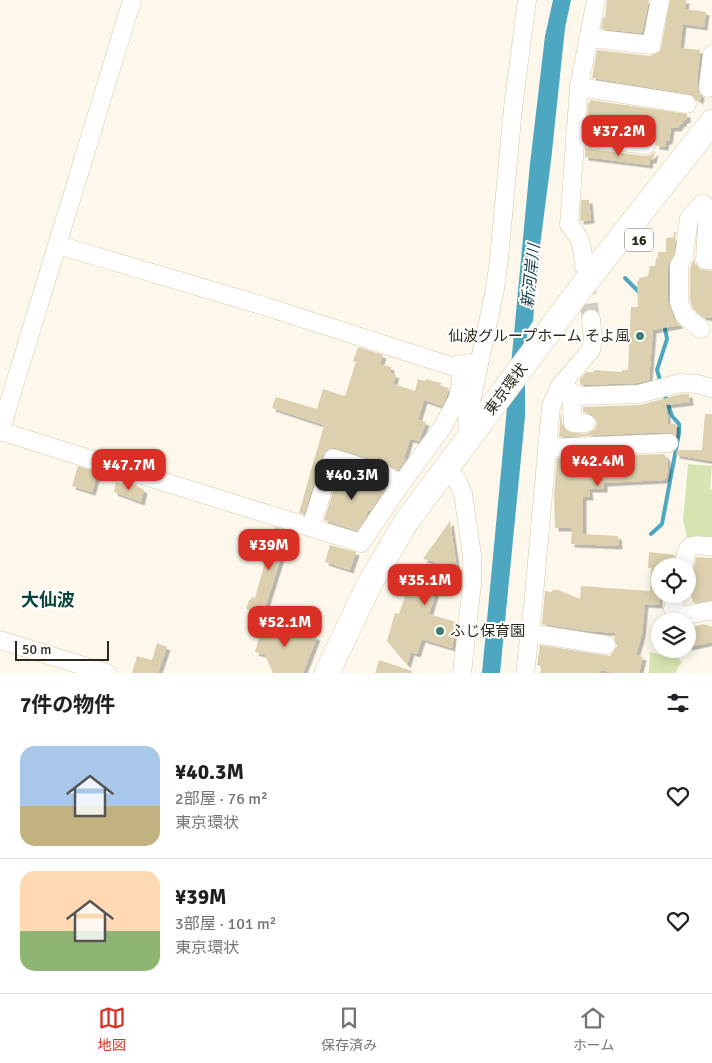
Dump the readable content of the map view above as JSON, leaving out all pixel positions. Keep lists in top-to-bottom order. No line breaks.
{"streets":{"highway":["16","東京環状"]},"districts":["大仙波"],"water":["新河岸川"],"places":["仙波グループホーム そよ風","ふじ保育園"],"scale_bar":"50 m","page":{"price":["¥37.2M","¥42.4M","¥47.7M","¥40.3M","¥39M","¥35.1M","¥52.1M"],"scale":"50 m","heading":"7件の物件","list":[{"name":"¥40.3M","note":"2部屋 · 76 m² · 東京環状"},{"name":"¥39M","note":"3部屋 · 101 m² · 東京環状"}],"tabs":["地図","保存済み","ホーム"]}}
